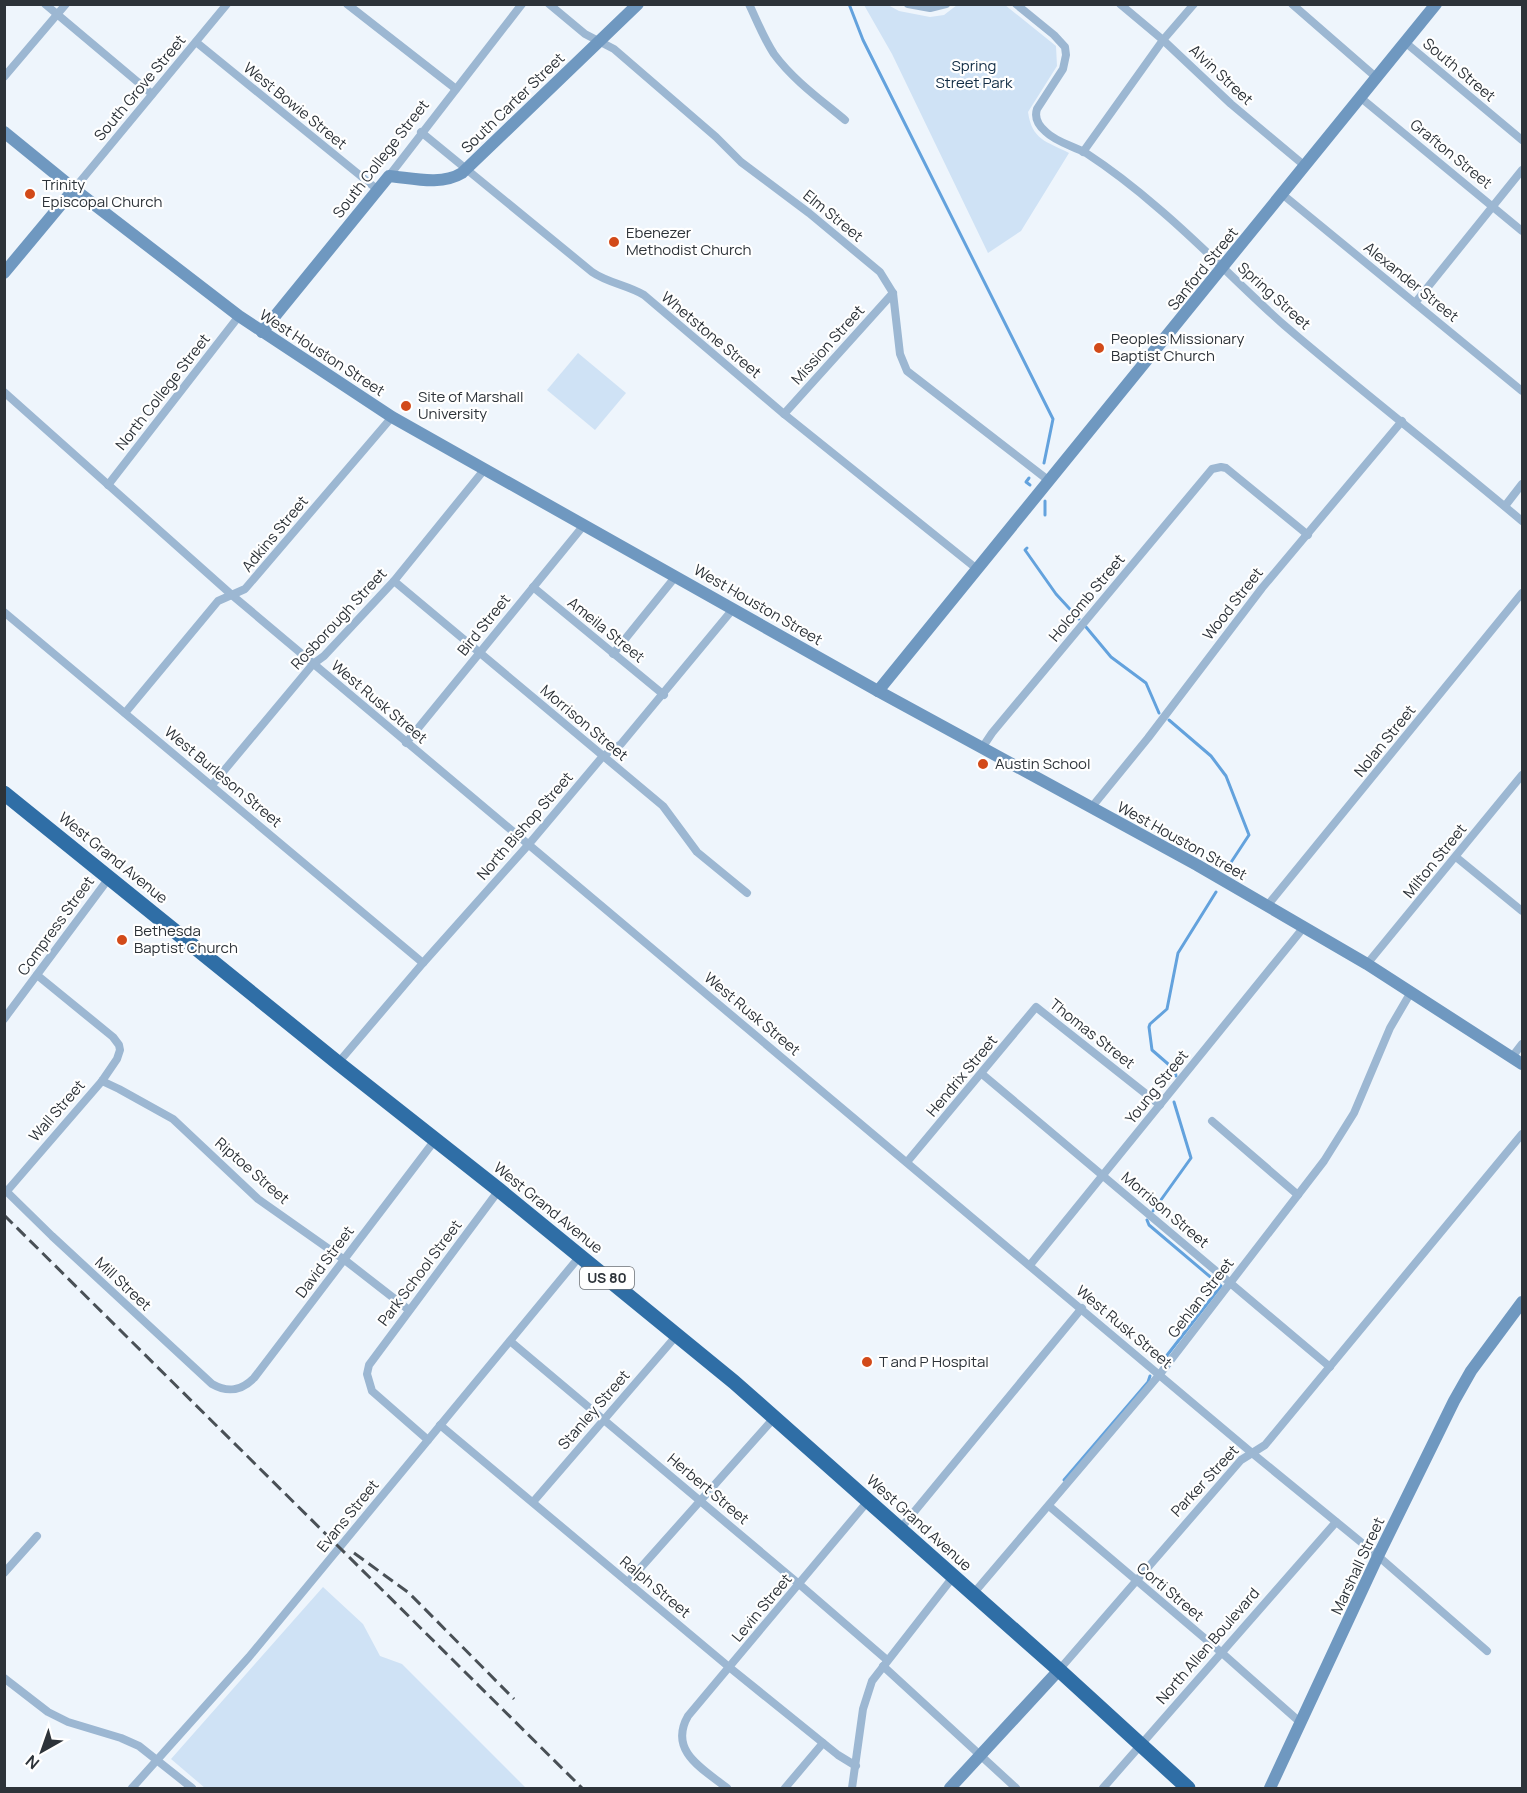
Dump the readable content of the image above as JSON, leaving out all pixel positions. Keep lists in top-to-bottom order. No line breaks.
{"streets":{"highway":["West Grand Avenue","US 80"],"street":["South Street","Alvin Street","South Grove Street","South Carter Street","West Bowie Street","Grafton Street","South College Street","Elm Street","Sanford Street","Alexander Street","Spring Street","Whetstone Street","Mission Street","West Houston Street","North College Street","Adkins Street","Holcomb Street","Wood Street","Rosborough Street","Bird Street","Ameila Street","West Rusk Street","Morrison Street","Nolan Street","West Burleson Street","North Bishop Street","Milton Street","Compress Street","Thomas Street","Hendrix Street","Young Street","Wall Street","Riptoe Street","David Street","Park School Street","Mill Street","Gehlan Street","Stanley Street","Parker Street","Herbert Street","Evans Street","Marshall Street","Ralph Street","Corti Street","Levin Street","North Allen Boulevard"]},"crossings":[["South Street","Sanford Street"],["Alvin Street","Sanford Street"],["South Grove Street","West Bowie Street"],["South Grove Street","West Houston Street"],["South Carter Street","South College Street"],["South Carter Street","Elm Street"],["South Carter Street","Whetstone Street"],["West Bowie Street","South College Street"],["Grafton Street","Sanford Street"],["South College Street","Whetstone Street"],["South College Street","West Houston Street"],["Elm Street","Sanford Street"],["Elm Street","Mission Street"],["Sanford Street","Alexander Street"],["Sanford Street","Spring Street"],["Sanford Street","Whetstone Street"],["Sanford Street","West Houston Street"],["Spring Street","Wood Street"],["Whetstone Street","Mission Street"],["West Houston Street","North College Street"],["West Houston Street","Adkins Street"],["West Houston Street","Holcomb Street"],["West Houston Street","Wood Street"],["West Houston Street","Rosborough Street"],["West Houston Street","Bird Street"],["West Houston Street","Nolan Street"],["West Houston Street","North Bishop Street"],["West Houston Street","Milton Street"],["West Houston Street","Young Street"],["West Houston Street","Gehlan Street"],["North College Street","West Rusk Street"],["Adkins Street","West Rusk Street"],["Adkins Street","West Burleson Street"],["Holcomb Street","Wood Street"],["Rosborough Street","West Rusk Street"],["Rosborough Street","Morrison Street"],["Rosborough Street","West Burleson Street"],["Bird Street","Ameila Street"],["Bird Street","West Rusk Street"],["Bird Street","Morrison Street"],["Ameila Street","North Bishop Street"],["West Rusk Street","North Bishop Street"],["West Rusk Street","Hendrix Street"],["West Rusk Street","Young Street"],["West Rusk Street","Gehlan Street"],["West Rusk Street","Parker Street"],["West Rusk Street","Marshall Street"],["West Rusk Street","North Allen Boulevard"],["Morrison Street","North Bishop Street"],["Morrison Street","Hendrix Street"],["Morrison Street","Young Street"],["Morrison Street","Gehlan Street"],["Morrison Street","Parker Street"],["West Burleson Street","North Bishop Street"],["North Bishop Street","West Grand Avenue"],["West Grand Avenue","Compress Street"],["West Grand Avenue","David Street"],["West Grand Avenue","Park School Street"],["West Grand Avenue","Gehlan Street"],["West Grand Avenue","Stanley Street"],["West Grand Avenue","Parker Street"],["West Grand Avenue","Evans Street"],["West Grand Avenue","Levin Street"],["West Grand Avenue","North Allen Boulevard"],["Compress Street","Wall Street"],["Thomas Street","Hendrix Street"],["Thomas Street","Young Street"],["Wall Street","Riptoe Street"],["Wall Street","Mill Street"],["Riptoe Street","David Street"],["Riptoe Street","Park School Street"],["David Street","Mill Street"],["Park School Street","Evans Street"],["Gehlan Street","Corti Street"],["Stanley Street","Herbert Street"],["Stanley Street","Ralph Street"],["Parker Street","Herbert Street"],["Parker Street","Corti Street"],["Herbert Street","Evans Street"],["Herbert Street","Levin Street"],["Evans Street","Ralph Street"],["Marshall Street","Corti Street"],["Ralph Street","Levin Street"],["Corti Street","North Allen Boulevard"]],"parks":["Spring Street Park"],"places":["Trinity Episcopal Church","Ebenezer Methodist Church","Peoples Missionary Baptist Church","Site of Marshall University","Austin School","Bethesda Baptist Church","T and P Hospital"],"north":"bottom left"}
